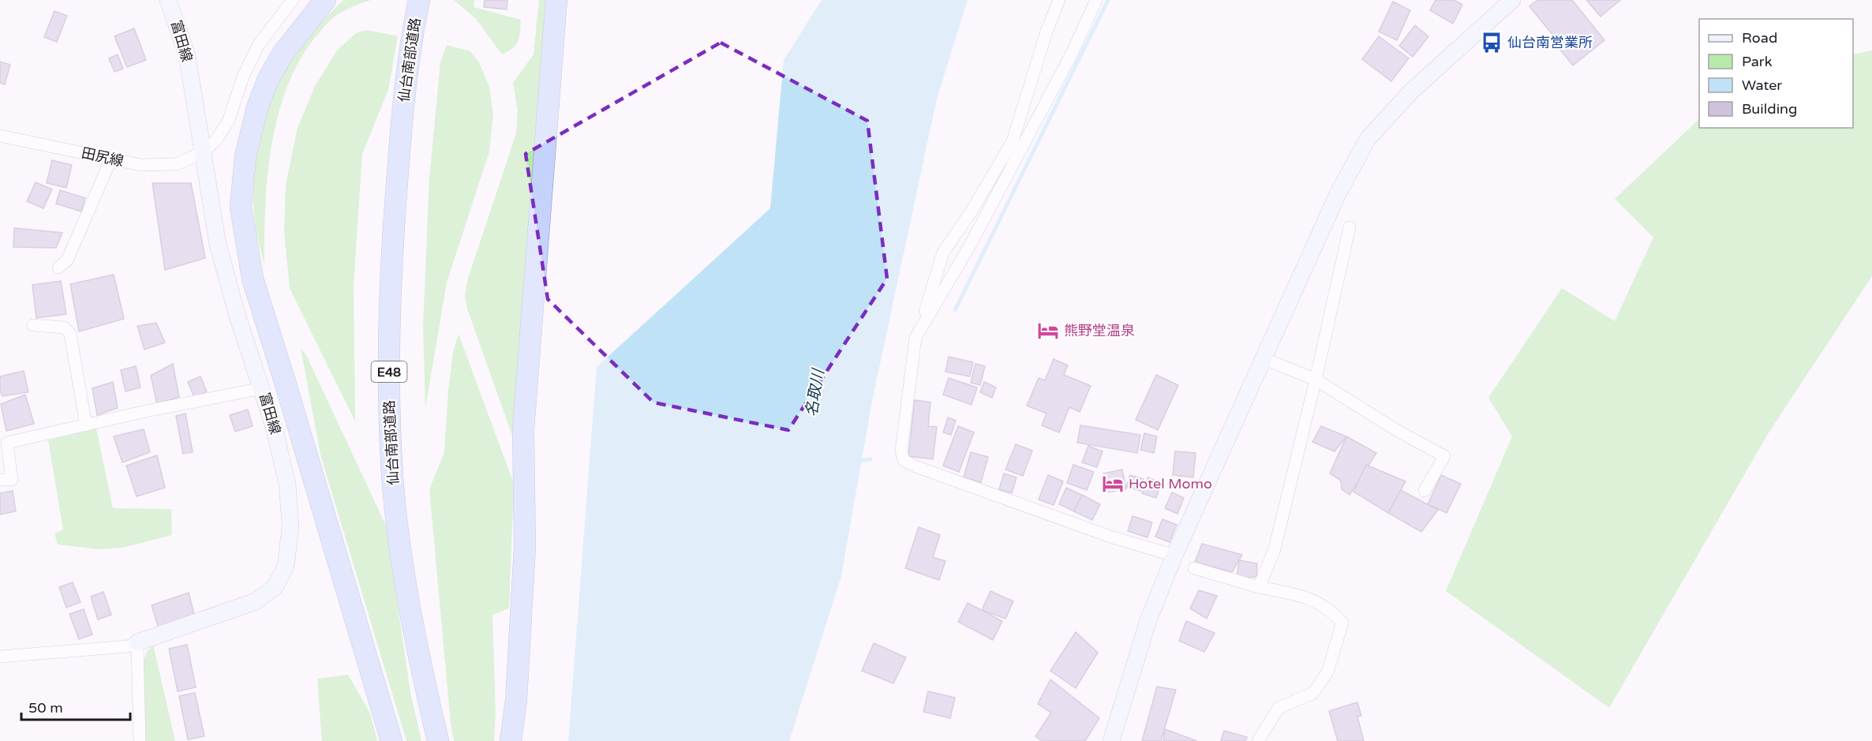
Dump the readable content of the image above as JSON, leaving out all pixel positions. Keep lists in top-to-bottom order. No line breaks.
{"streets":{"highway":["仙台南部道路","E48"],"street":["富田線","田尻線"]},"crossings":[["富田線","田尻線"]],"water":["名取川"],"places":{"bus stop":["仙台南営業所"],"hotel":["熊野堂温泉","Hotel Momo"]},"legend":["Road","Park","Water","Building"],"scale_bar":"50 m"}
